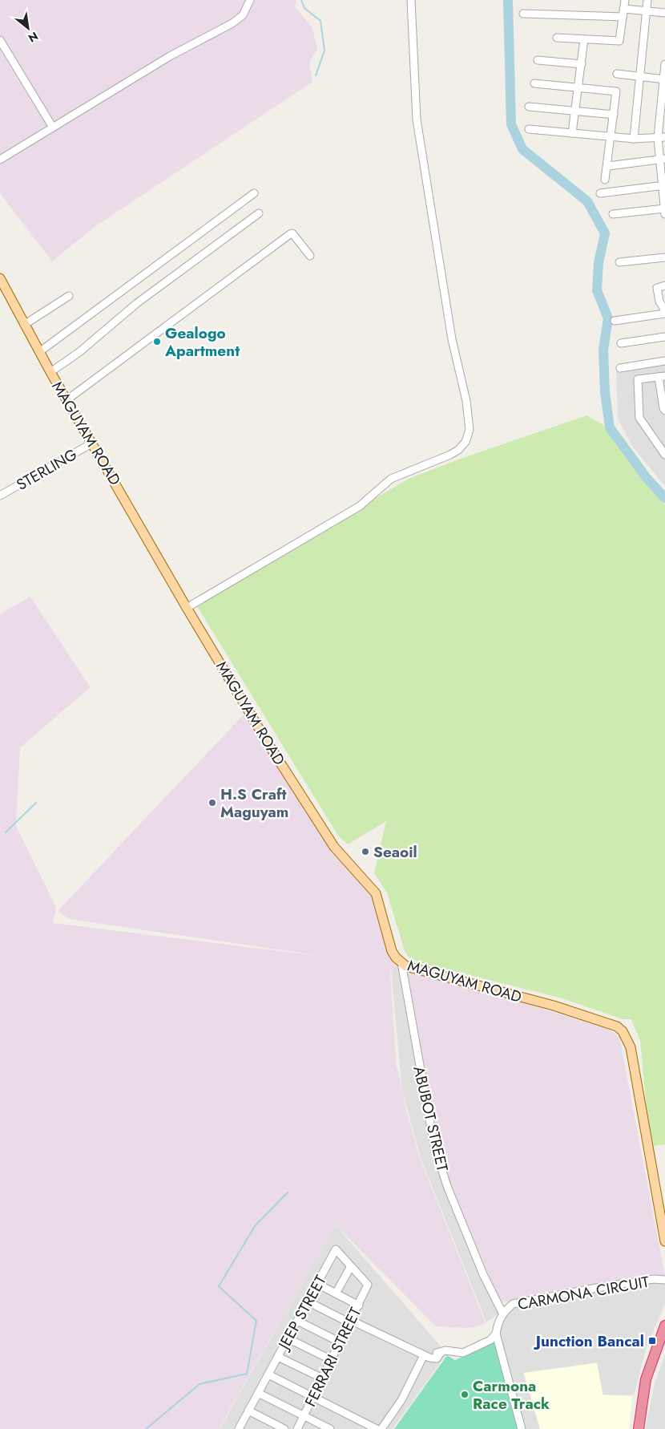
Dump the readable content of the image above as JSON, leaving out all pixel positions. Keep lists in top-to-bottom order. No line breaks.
{"streets":{"main road":["MAGUYAM ROAD"],"street":["STERLING","ABUBOT STREET","CARMONA CIRCUIT","JEEP STREET","FERRARI STREET"]},"crossings":[["MAGUYAM ROAD","STERLING"],["MAGUYAM ROAD","ABUBOT STREET"],["ABUBOT STREET","CARMONA CIRCUIT"],["JEEP STREET","FERRARI STREET"]],"places":{"other":["Gealogo Apartment","H.S Craft Maguyam","Seaoil","Carmona Race Track"],"transit":["Junction Bancal"]},"north":"bottom right"}
